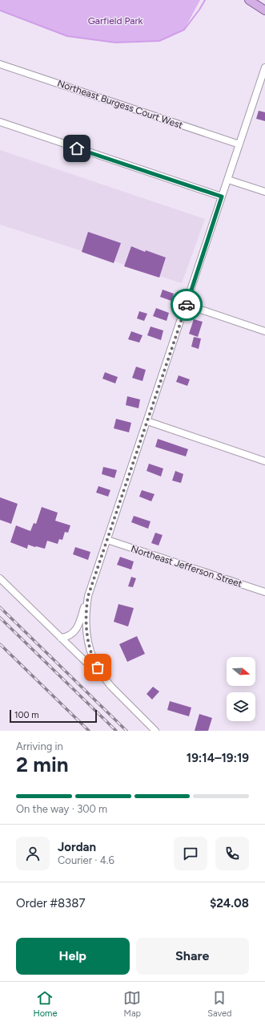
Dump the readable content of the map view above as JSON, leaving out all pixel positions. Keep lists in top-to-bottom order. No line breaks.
{"streets":{"street":["Northeast Burgess Court West","Northeast Jefferson Street"]},"parks":["Garfield Park"],"scale_bar":"100 m","north":"right","page":{"scale":"100 m","heading":["2 min","Arriving in","19:14–19:19"],"panel":["Jordan","Courier · 4.6","Order #8387","$24.08"],"bar":"On the way · 300 m","buttons":["Help","Share"],"tabs":["Home","Map","Saved"]}}
